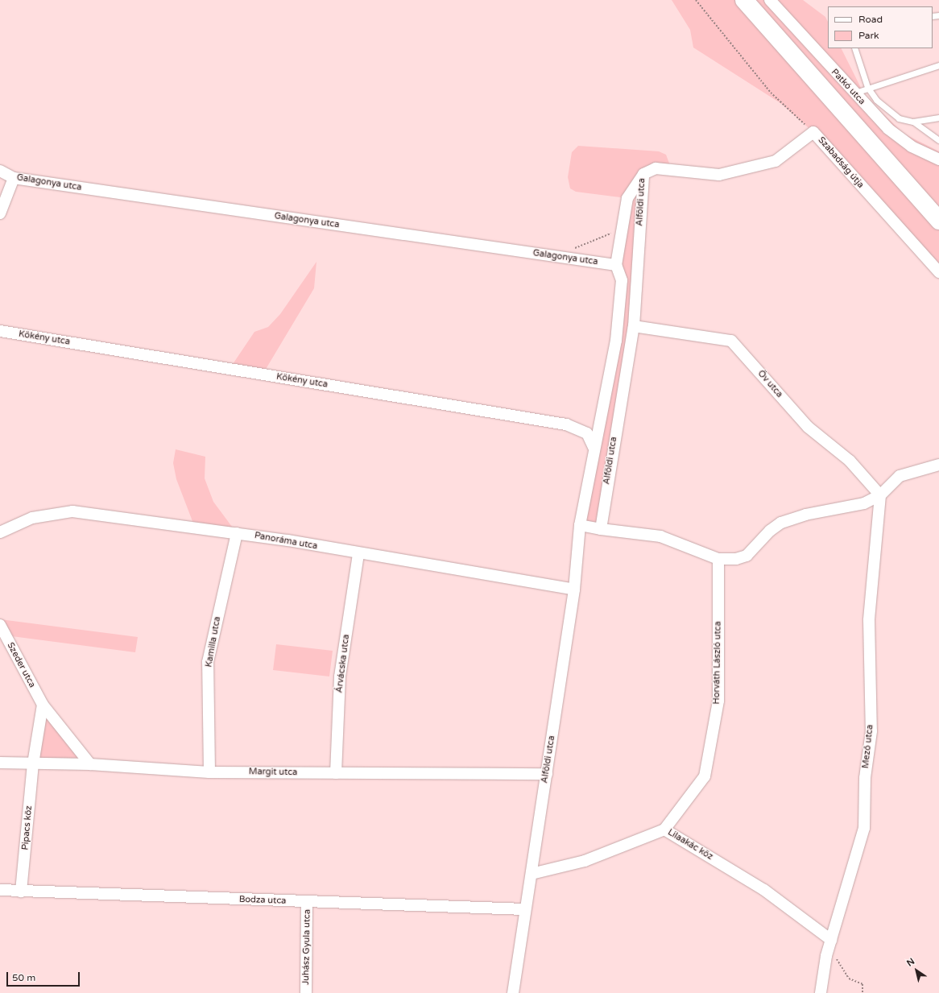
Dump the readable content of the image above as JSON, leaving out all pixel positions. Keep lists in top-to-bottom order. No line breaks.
{"streets":{"street":["Patkó utca","Szabadság útja","Galagonya utca","Alföldi utca","Kökény utca","Öv utca","Panoráma utca","Kamilla utca","Horváth László utca","Árvácska utca","Szeder utca","Mező utca","Margit utca","Pipacs köz","Lilaakác köz","Bodza utca","Juhász Gyula utca"]},"crossings":[["Szabadság útja","Alföldi utca"],["Galagonya utca","Alföldi utca"],["Alföldi utca","Kökény utca"],["Alföldi utca","Öv utca"],["Alföldi utca","Panoráma utca"],["Alföldi utca","Margit utca"],["Alföldi utca","Lilaakác köz"],["Alföldi utca","Bodza utca"],["Öv utca","Mező utca"],["Panoráma utca","Kamilla utca"],["Panoráma utca","Árvácska utca"],["Kamilla utca","Margit utca"],["Horváth László utca","Lilaakác köz"],["Árvácska utca","Margit utca"],["Szeder utca","Margit utca"],["Mező utca","Lilaakác köz"],["Margit utca","Pipacs köz"],["Pipacs köz","Bodza utca"],["Bodza utca","Juhász Gyula utca"]],"legend":["Road","Park"],"scale_bar":"50 m","north":"top left"}
